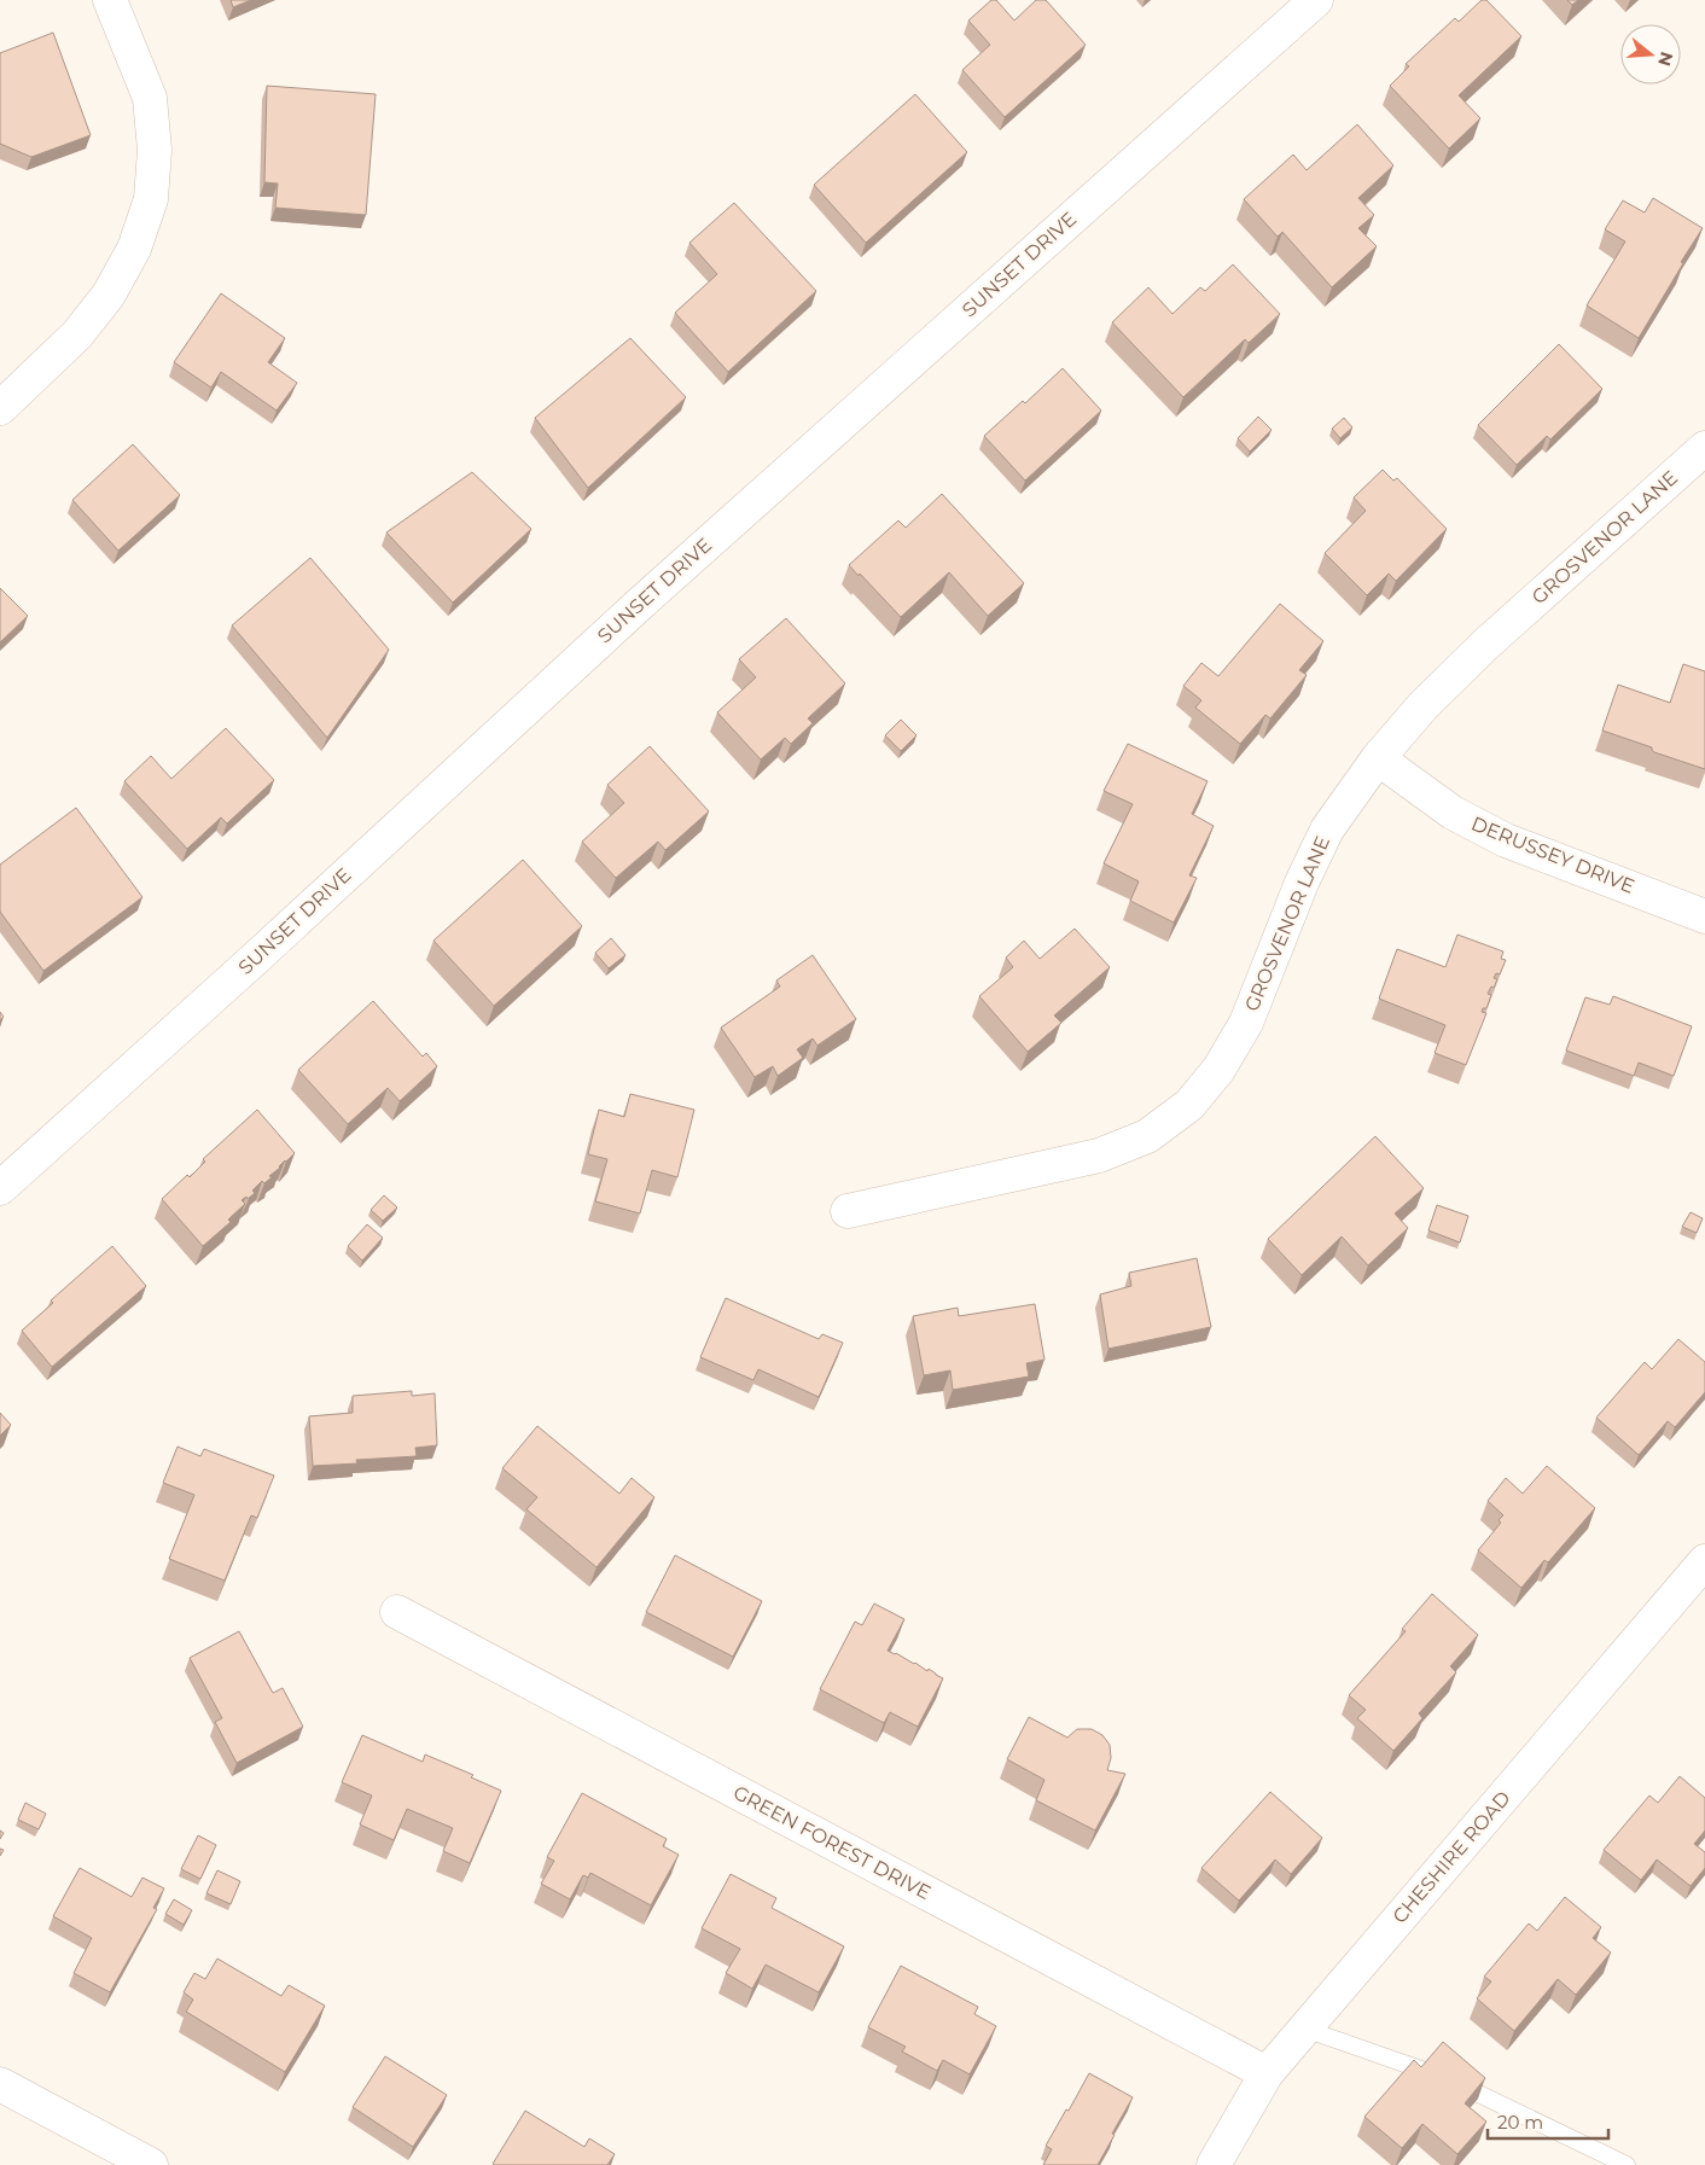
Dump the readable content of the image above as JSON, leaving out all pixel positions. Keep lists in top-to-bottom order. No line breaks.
{"streets":{"street":["SUNSET DRIVE","GROSVENOR LANE","DERUSSEY DRIVE","GREEN FOREST DRIVE","CHESHIRE ROAD"]},"crossings":[["GROSVENOR LANE","DERUSSEY DRIVE"],["GREEN FOREST DRIVE","CHESHIRE ROAD"]],"scale_bar":"20 m","north":"right"}
